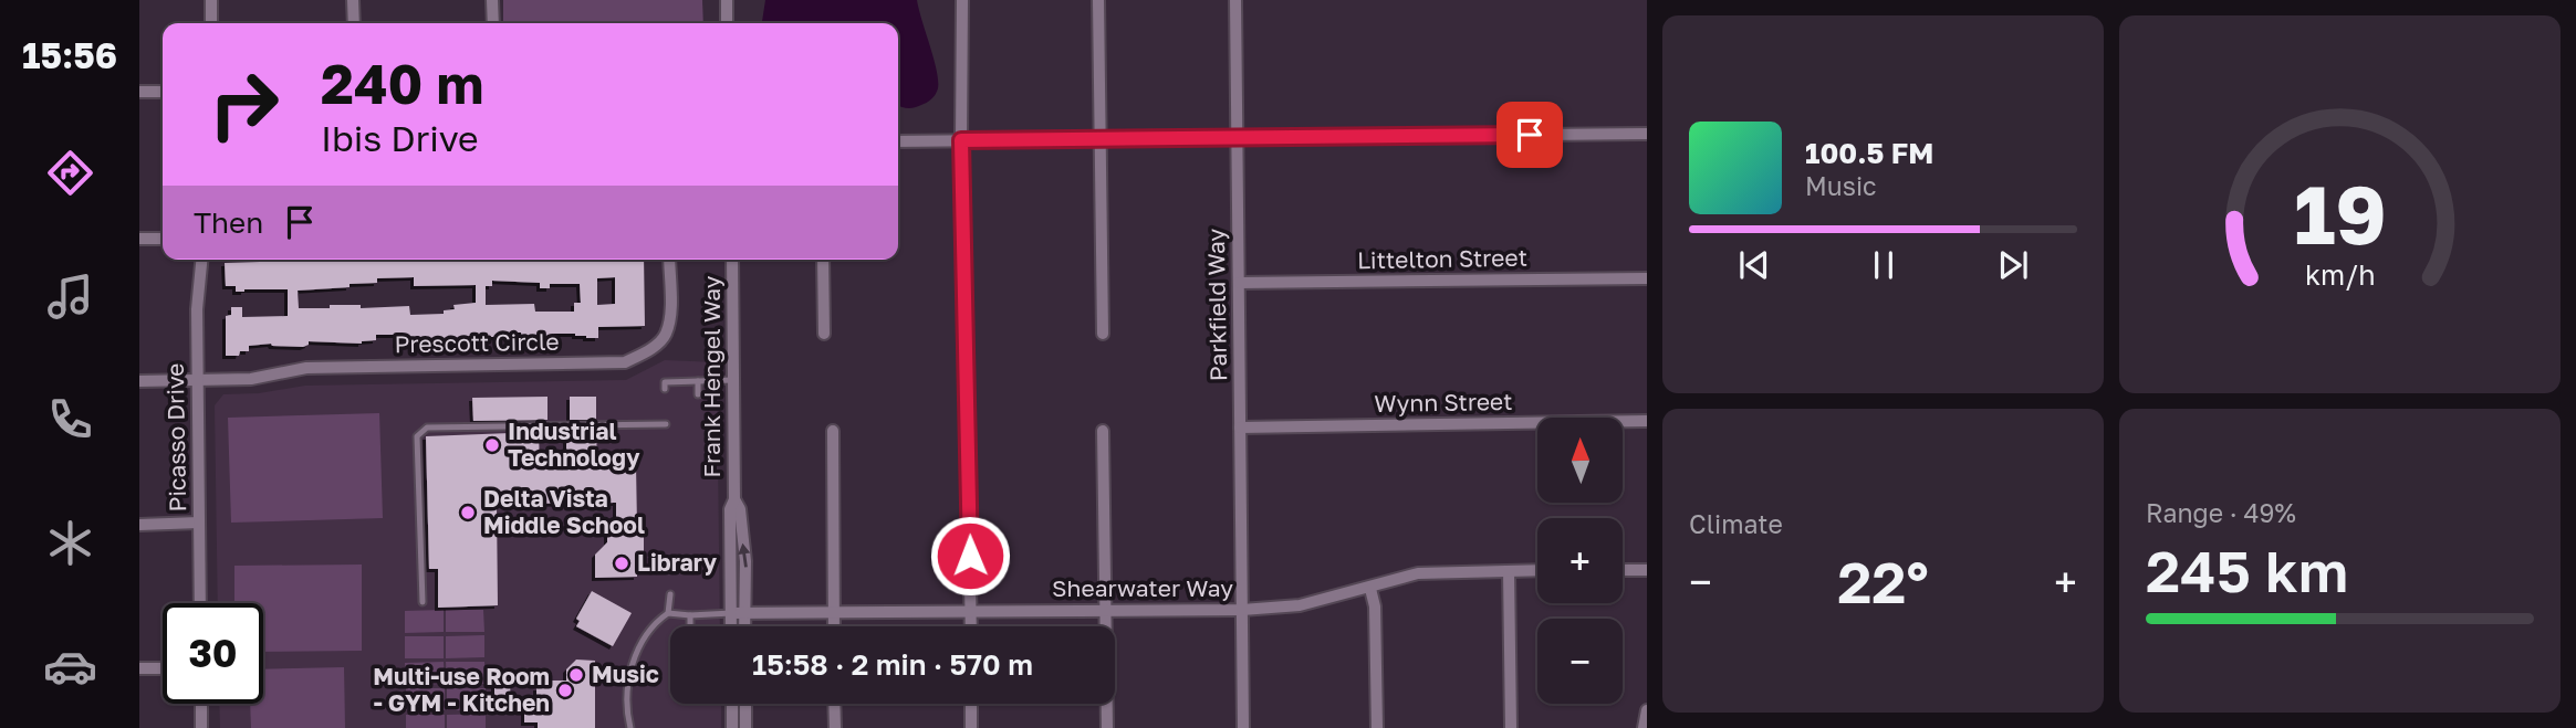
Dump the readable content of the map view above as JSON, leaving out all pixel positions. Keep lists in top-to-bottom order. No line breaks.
{"streets":{"street":["Littelton Street","Parkfield Way","Prescott Circle","Frank Hengel Way","Wynn Street","Picasso Drive","Shearwater Way"]},"crossings":[["Littelton Street","Parkfield Way"],["Parkfield Way","Wynn Street"],["Parkfield Way","Shearwater Way"],["Prescott Circle","Picasso Drive"],["Frank Hengel Way","Shearwater Way"]],"places":["Industrial Technology","Delta Vista Middle School","Library","Music","Multi-use Room - GYM - Kitchen"],"north":"top","page":{"tabs":"15:56","turn":["240 m","Ibis Drive"],"song":["100.5 FM","Music"],"then":"Then","tile":["Climate",["Range · 49%","245 km"]],"map_buttons":["+","−"],"heat":["−","22°","+"],"limit":"30","trip":"15:58 · 2 min · 570 m","gauge":["19","km/h"]}}
